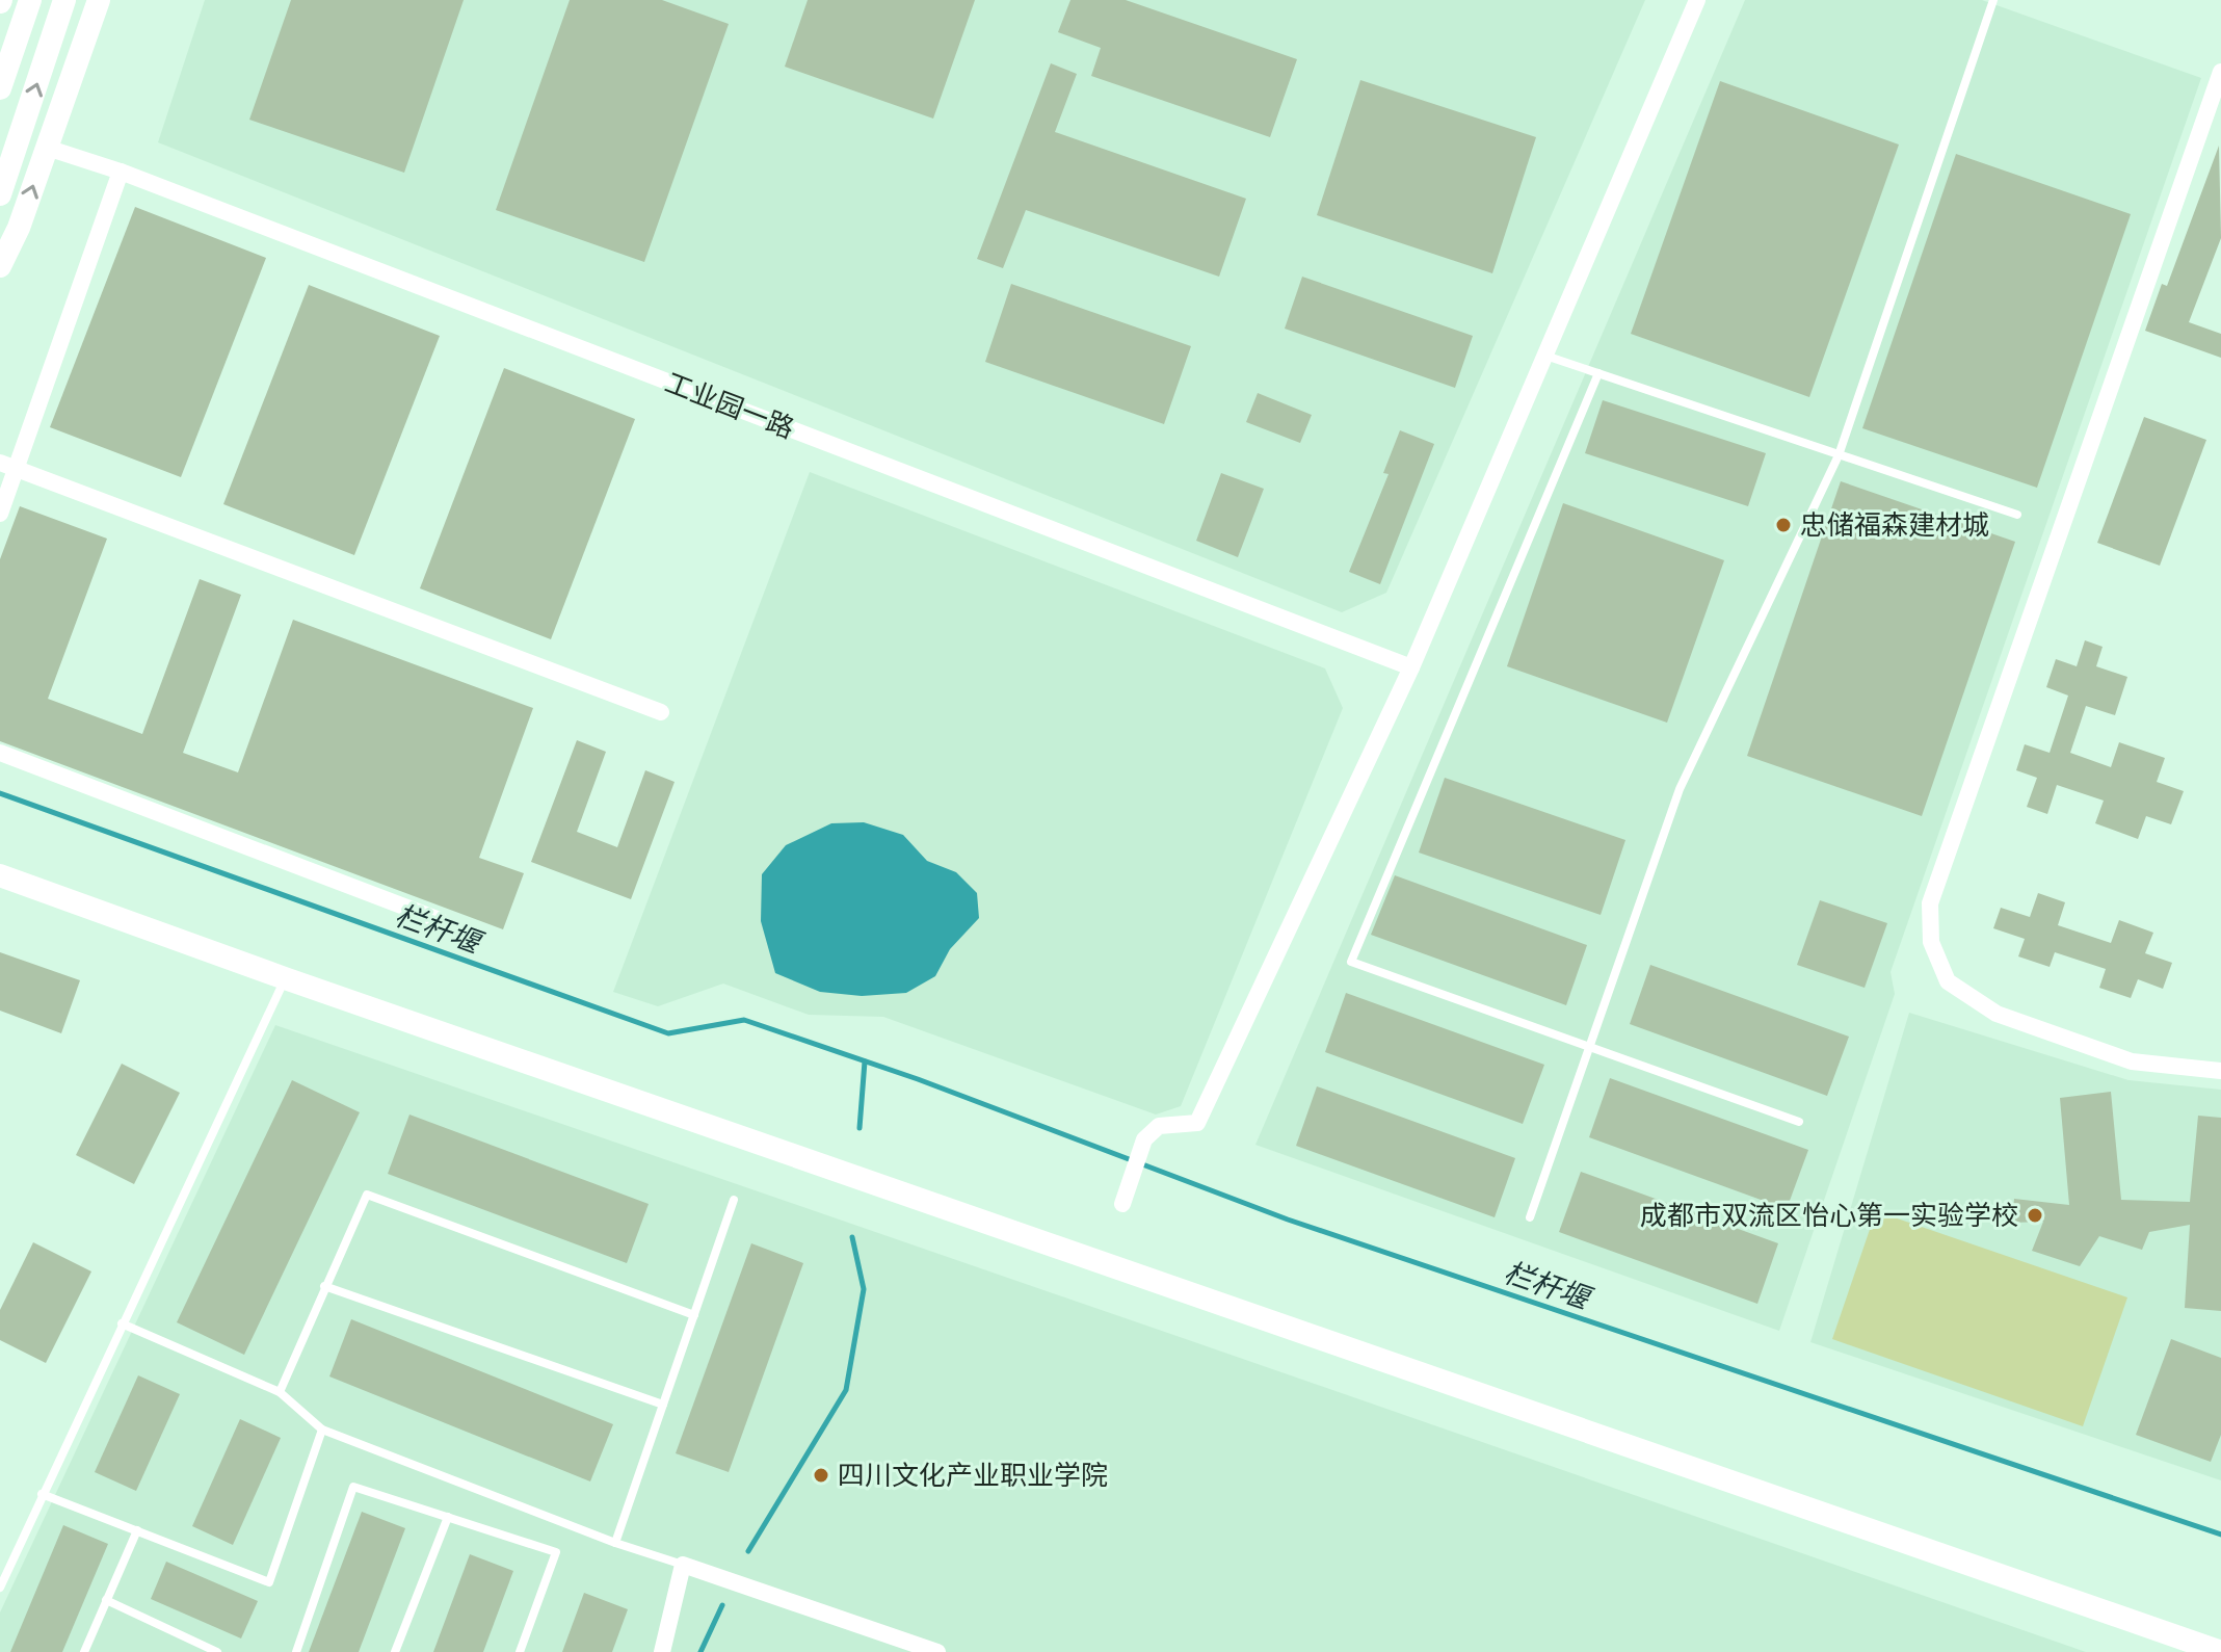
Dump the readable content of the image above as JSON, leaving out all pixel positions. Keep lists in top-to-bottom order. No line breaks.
{"streets":{"street":["工业园一路"]},"water":["栏杆堰"],"places":["忠储福森建材城","成都市双流区怡心第一实验学校","四川文化产业职业学院"]}
